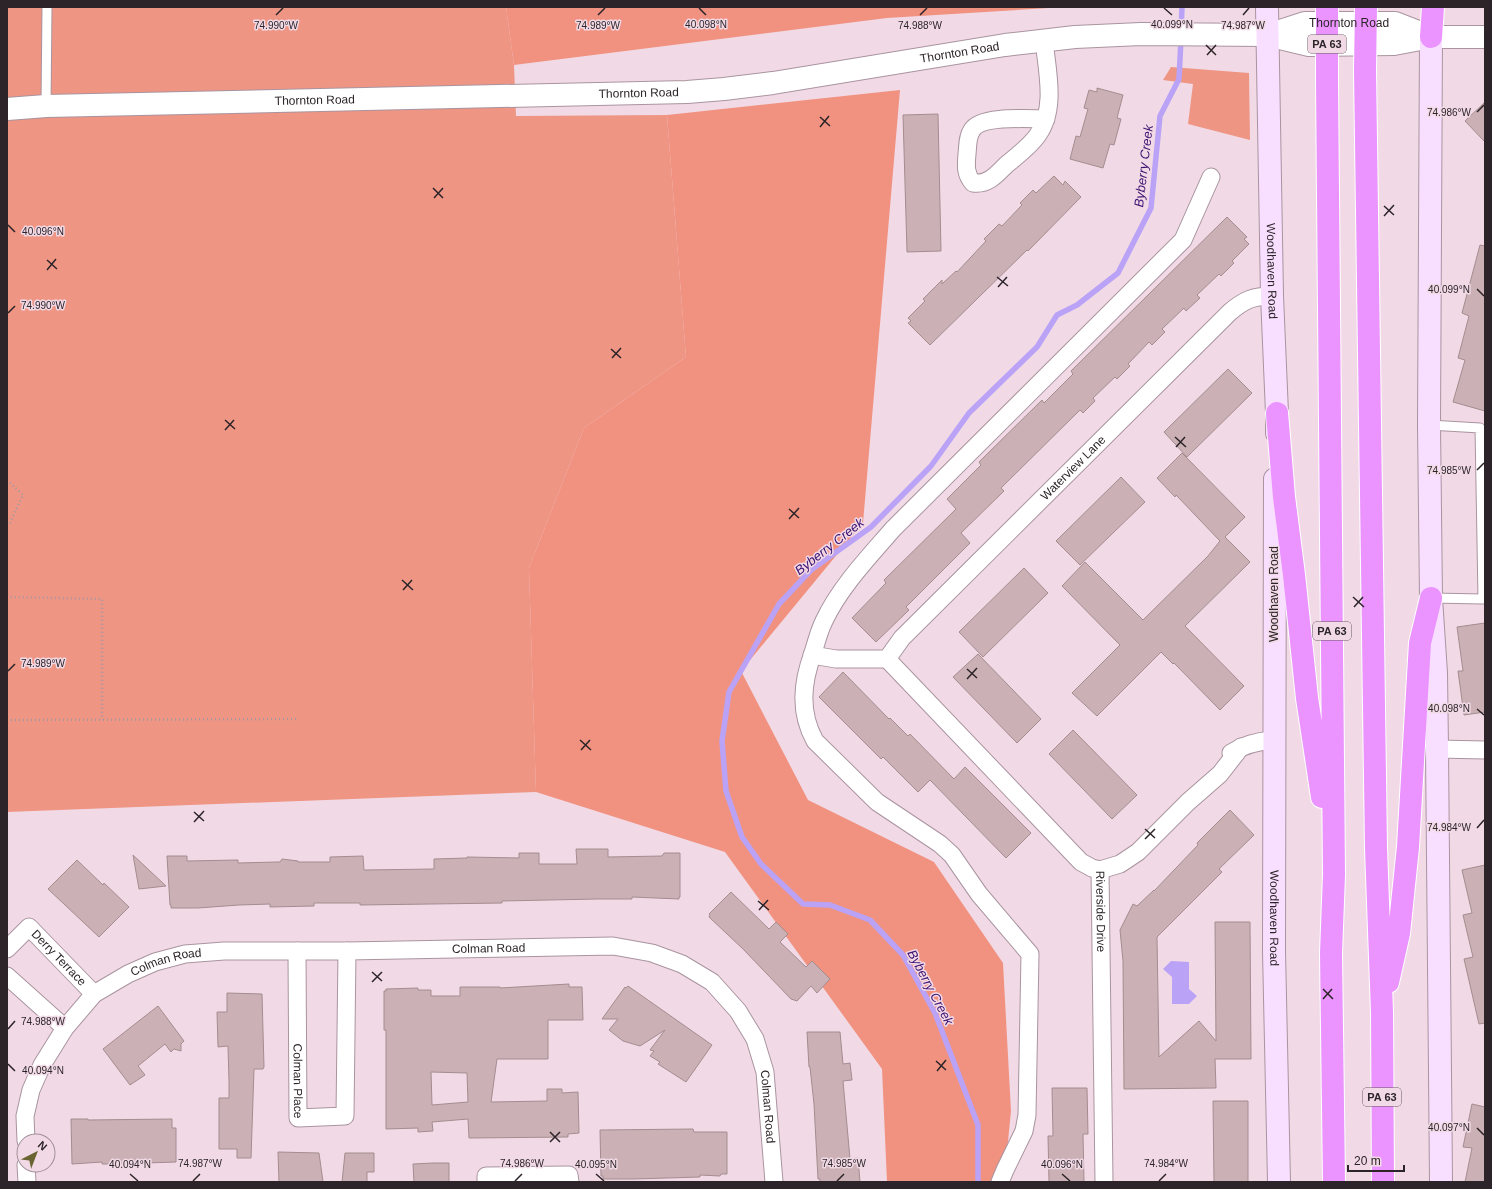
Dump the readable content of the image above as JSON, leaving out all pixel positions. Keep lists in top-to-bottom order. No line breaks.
{"streets":{"highway":["PA 63"],"main road":["Woodhaven Road"],"street":["Thornton Road","Waterview Lane","Riverside Drive","Colman Road","Derry Terrace","Colman Place"]},"crossings":[["Thornton Road","Woodhaven Road"],["Woodhaven Road","Waterview Lane"],["Waterview Lane","Riverside Drive"],["Colman Road","Derry Terrace"],["Colman Road","Colman Place"]],"water":["Byberry Creek"],"scale_bar":"20 m","north":"top right","coordinates":["40.098°N","40.099°N","74.990°W","74.989°W","74.988°W","74.987°W","74.986°W","40.096°N","74.985°W","74.984°W","40.094°N","40.097°N","40.095°N"]}
